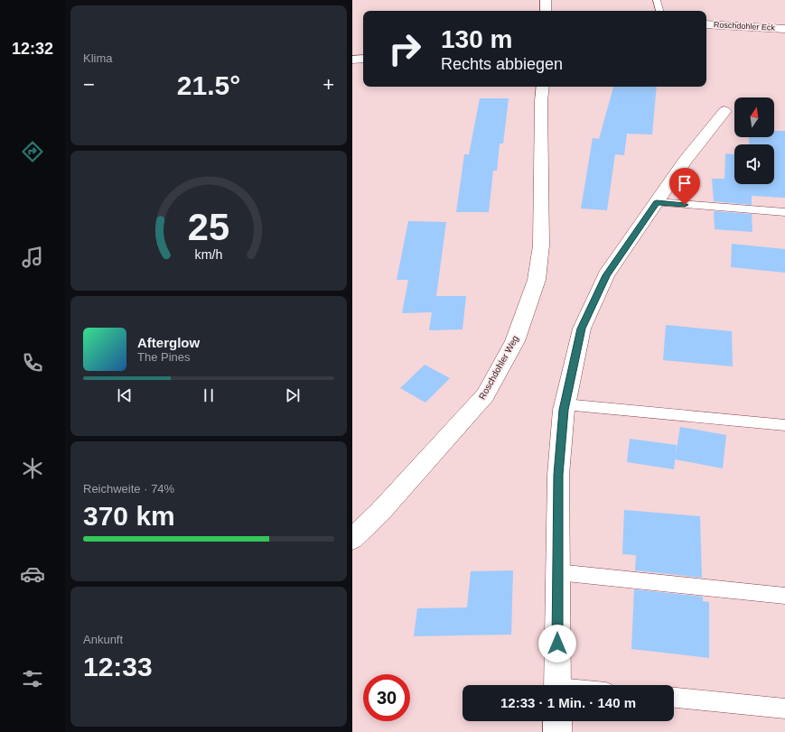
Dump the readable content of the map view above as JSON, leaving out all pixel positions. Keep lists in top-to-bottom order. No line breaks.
{"streets":{"street":["Roschdohler Eck","Roschdohler Weg"]},"north":"top","page":{"tabs":"12:32","tile":["Klima",["Reichweite · 74%","370 km"],["Ankunft","12:33"]],"turn":["130 m","Rechts abbiegen"],"heat":["−","21.5°","+"],"song":["Afterglow","The Pines"],"limit":"30","trip":"12:33 · 1 Min. · 140 m","gauge":["25","km/h"]}}
